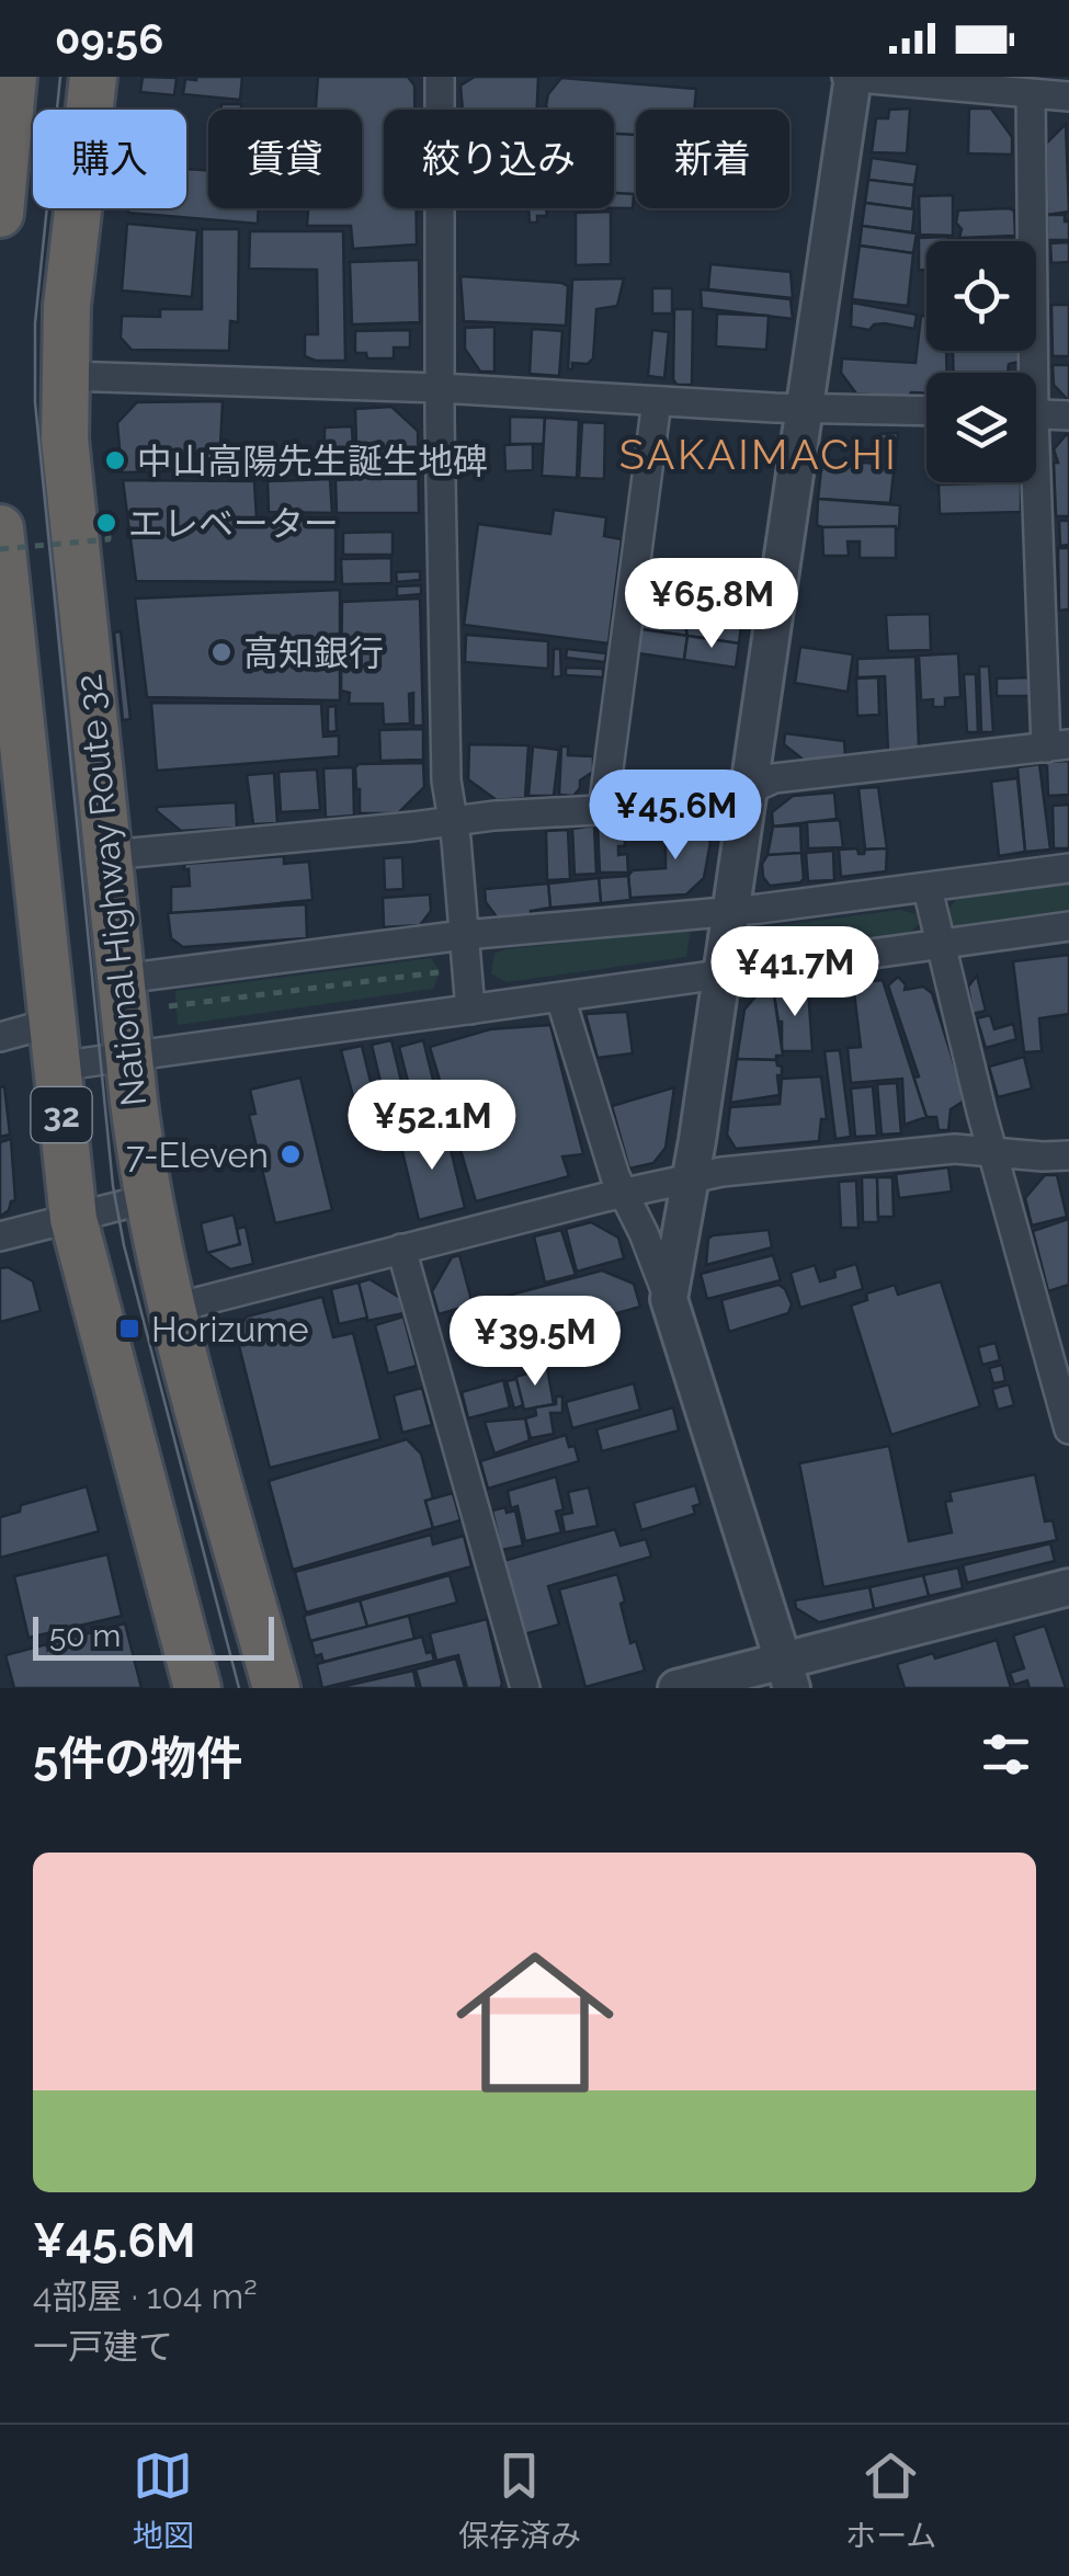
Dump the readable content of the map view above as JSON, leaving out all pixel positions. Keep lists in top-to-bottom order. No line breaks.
{"streets":{"highway":["National Highway Route 32","32"]},"districts":["SAKAIMACHI"],"places":{"other":["中山高陽先生誕生地碑","エレベーター","高知銀行","7-Eleven"],"transit":["Horizume"]},"scale_bar":"50 m","page":{"status":"09:56","chip":["購入","賃貸","絞り込み","新着"],"price":["¥65.8M","¥45.6M","¥41.7M","¥52.1M","¥39.5M"],"scale":"50 m","heading":"5件の物件","list":[{"name":"¥45.6M","note":"4部屋 · 104 m² · 一戸建て"}],"tabs":["地図","保存済み","ホーム"]}}
